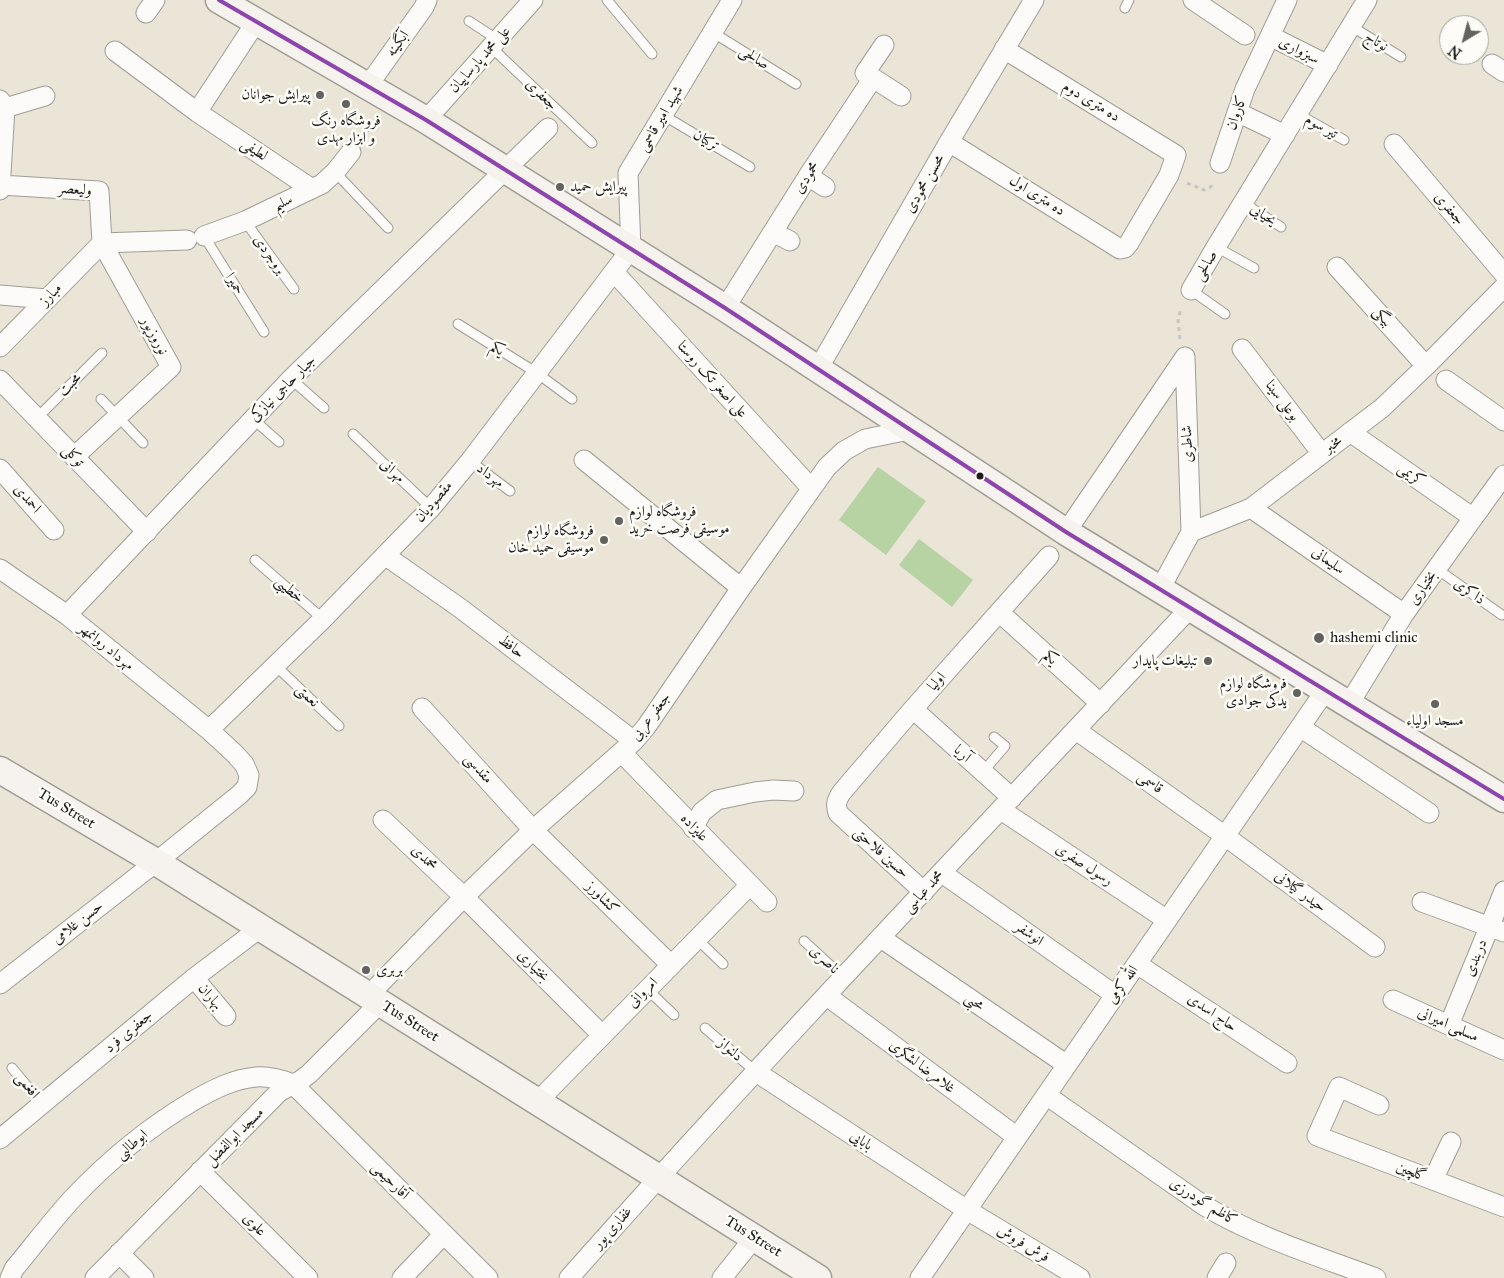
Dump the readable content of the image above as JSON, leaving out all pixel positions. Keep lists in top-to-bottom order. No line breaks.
{"streets":{"main road":["Tus Street"],"street":["آبگینه","سبزواری","صالحی","علی محمد پارساییان","جعفری","ده متری دوم","کاروان","شهید امیر قاسمی","لطیفی","محمودی","محسن محمودی","ولیعصر","ده متری اول","سلیم","مبارز","بیگی","نوروزپور","یکم","علی اصغر تک روستا","جبار حاجی نیازکی","بوعلی سینا","شاطری","مخبر","توکلی","کریمی","احمدی","مقصودیان","سلیمانی","بختیاری","مهرداد روانمهر","حافظ","اولیا","جعفر عربی","آریا","مقدسی","قاسمی","علیزاده","حسین فلاحتی","محمدی","رسول صفری","محمد عباسی","حیدر گیلانی","کشاورز","حسن غلامی","انوشفر","دربندی","الله کرمی","امروانی","بهاران","محبی","حاج اسدی","مسلمی امیرانی","جعفری فرد","غلامرضا لشگری","مسجد ابوالفضل","بابایی","ابوطالبی","گلچین","آقارحیمی","کاظم گودرزی","علوی","غفاری پور","فرش فروش"],"lane":["نوتاج","تیر سوم","ترکیان","یحیایی","بروجردی","حمیرا","محبت","مهرانی","مهرداد","خطیبی","ذاکری","نعمتی","ناصری","دلنواز","افغمی"]},"crossings":[["نوتاج","صالحی"],["سبزواری","صالحی"],["سبزواری","کاروان"],["صالحی","شهید امیر قاسمی"],["صالحی","تیر سوم"],["صالحی","یحیایی"],["صالحی","شاطری"],["علی محمد پارساییان","جعفری"],["جعفری","جبار حاجی نیازکی"],["ده متری دوم","محسن محمودی"],["ده متری دوم","ده متری اول"],["شهید امیر قاسمی","ترکیان"],["شهید امیر قاسمی","مقصودیان"],["لطیفی","سلیم"],["محسن محمودی","ده متری اول"],["ولیعصر","سلیم"],["ولیعصر","مبارز"],["ولیعصر","نوروزپور"],["سلیم","بروجردی"],["سلیم","حمیرا"],["سلیم","مبارز"],["سلیم","نوروزپور"],["مبارز","نوروزپور"],["بیگی","مخبر"],["نوروزپور","توکلی"],["یکم","مقصودیان"],["یکم","اولیا"],["یکم","محمد عباسی"],["علی اصغر تک روستا","مقصودیان"],["علی اصغر تک روستا","جعفر عربی"],["محبت","توکلی"],["جبار حاجی نیازکی","توکلی"],["جبار حاجی نیازکی","مهرداد روانمهر"],["بوعلی سینا","مخبر"],["شاطری","مخبر"],["مخبر","کریمی"],["مخبر","سلیمانی"],["مهرانی","مقصودیان"],["کریمی","بختیاری"],["مهرداد","مقصودیان"],["مقصودیان","خطیبی"],["مقصودیان","مهرداد روانمهر"],["مقصودیان","حافظ"],["مقصودیان","نعمتی"],["سلیمانی","بختیاری"],["بختیاری","ذاکری"],["بختیاری","جعفر عربی"],["بختیاری","محمدی"],["بختیاری","امروانی"],["مهرداد روانمهر","Tus Street"],["مهرداد روانمهر","حسن غلامی"],["حافظ","جعفر عربی"],["حافظ","علیزاده"],["اولیا","آریا"],["اولیا","حسین فلاحتی"],["جعفر عربی","مقدسی"],["جعفر عربی","Tus Street"],["جعفر عربی","علیزاده"],["جعفر عربی","محمدی"],["جعفر عربی","کشاورز"],["جعفر عربی","مسجد ابوالفضل"],["آریا","رسول صفری"],["آریا","محمد عباسی"],["مقدسی","کشاورز"],["قاسمی","محمد عباسی"],["قاسمی","حیدر گیلانی"],["قاسمی","الله کرمی"],["Tus Street","محمد عباسی"],["Tus Street","حسن غلامی"],["Tus Street","امروانی"],["Tus Street","جعفری فرد"],["Tus Street","مسجد ابوالفضل"],["Tus Street","غفاری پور"],["علیزاده","امروانی"],["حسین فلاحتی","محمد عباسی"],["رسول صفری","محمد عباسی"],["رسول صفری","الله کرمی"],["محمد عباسی","انوشفر"],["محمد عباسی","ناصری"],["محمد عباسی","محبی"],["محمد عباسی","دلنواز"],["محمد عباسی","غلامرضا لشگری"],["محمد عباسی","بابایی"],["محمد عباسی","غفاری پور"],["حیدر گیلانی","الله کرمی"],["کشاورز","امروانی"],["انوشفر","الله کرمی"],["دربندی","مسلمی امیرانی"],["الله کرمی","محبی"],["الله کرمی","حاج اسدی"],["الله کرمی","غلامرضا لشگری"],["الله کرمی","بابایی"],["الله کرمی","کاظم گودرزی"],["الله کرمی","فرش فروش"],["بهاران","جعفری فرد"],["جعفری فرد","افغمی"],["دلنواز","بابایی"],["مسجد ابوالفضل","ابوطالبی"],["مسجد ابوالفضل","آقارحیمی"],["مسجد ابوالفضل","علوی"],["بابایی","فرش فروش"],["ابوطالبی","آقارحیمی"]],"places":["پیرایش جوانان","فروشگاه رنگ و ابزار مهدی","پیرایش حمید","فروشگاه لوازم موسیقی فرصت خرید","فروشگاه لوازم موسیقی حمید خان","hashemi clinic","تبلیغات پایدار","فروشگاه لوازم یدکی جوادی","مسجد اولیاء","بربری"],"north":"bottom left"}
